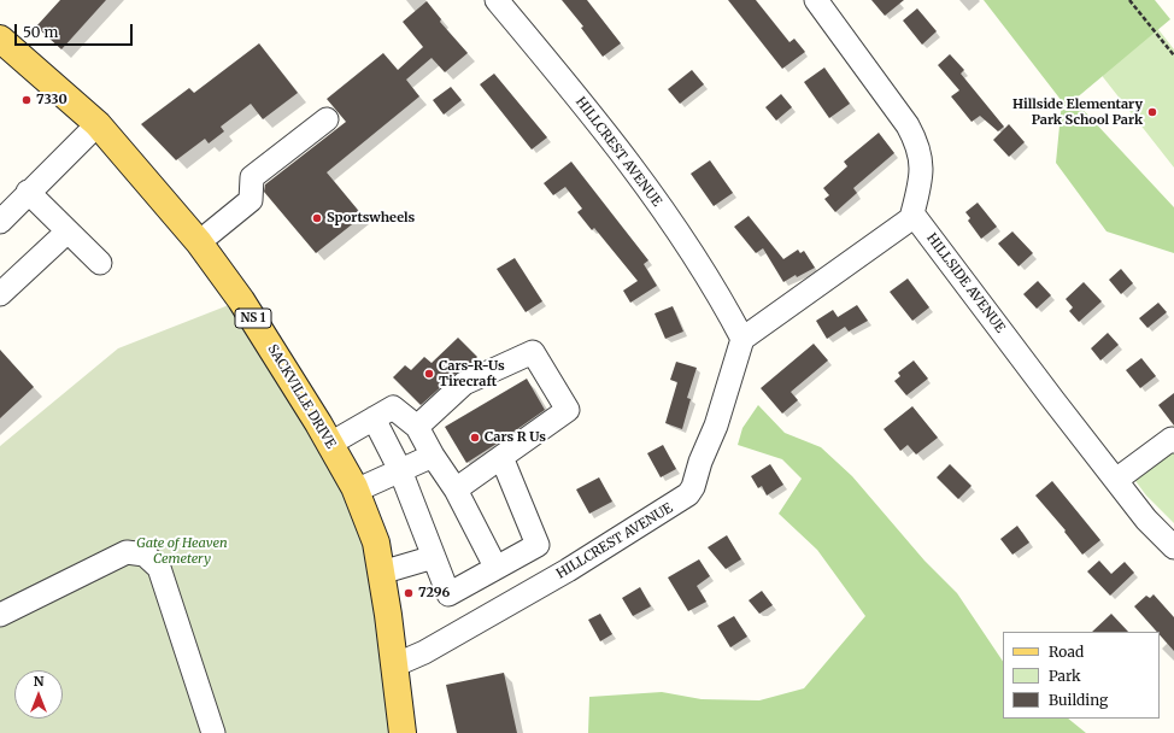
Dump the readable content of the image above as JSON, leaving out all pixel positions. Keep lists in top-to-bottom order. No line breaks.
{"streets":{"main road":["NS 1","SACKVILLE DRIVE"],"street":["HILLCREST AVENUE","HILLSIDE AVENUE"]},"crossings":[["HILLCREST AVENUE","SACKVILLE DRIVE"]],"parks":["Gate of Heaven Cemetery"],"places":["7330","Hillside Elementary Park School Park","Sportswheels","Cars-R-Us Tirecraft","Cars R Us","7296"],"legend":["Road","Park","Building"],"scale_bar":"50 m","north":"top"}
